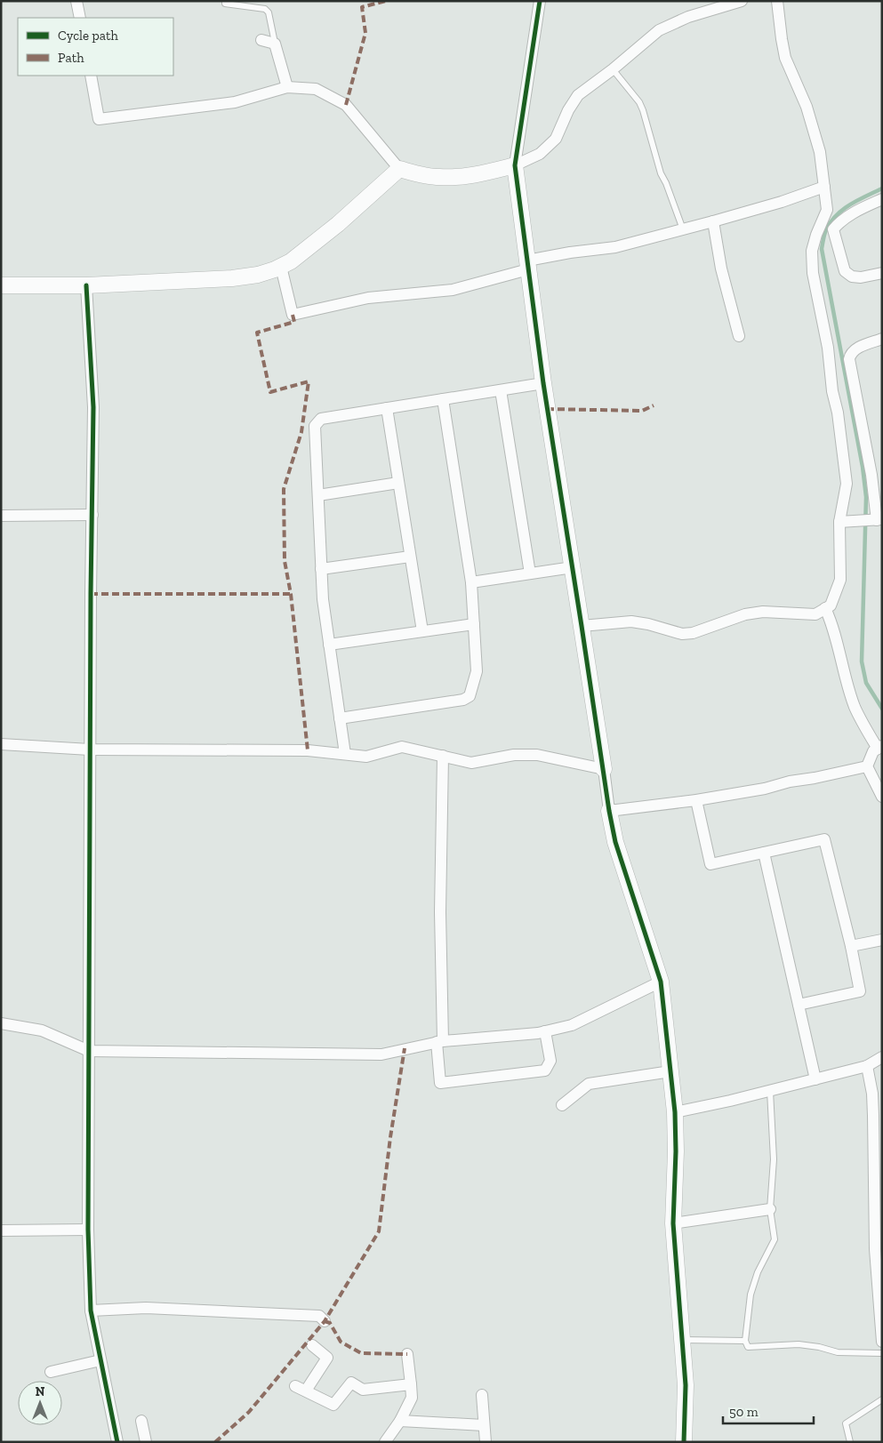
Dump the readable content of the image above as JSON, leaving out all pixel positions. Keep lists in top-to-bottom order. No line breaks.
{"legend":["Cycle path","Path"],"scale_bar":"50 m","north":"top"}
